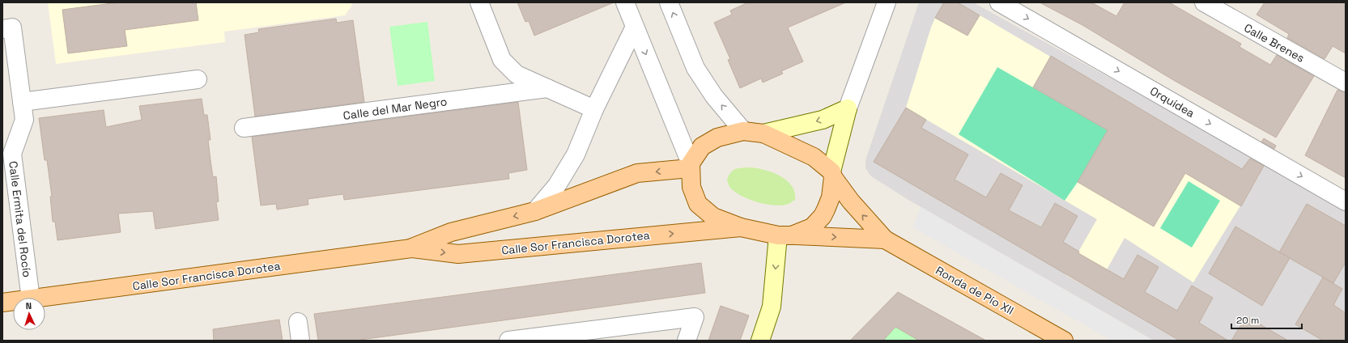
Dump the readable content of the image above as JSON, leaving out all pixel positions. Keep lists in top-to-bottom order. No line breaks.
{"streets":{"main road":["Calle Sor Francisca Dorotea","Ronda de Pío XII"],"street":["Calle Brenes","Orquídea","Calle del Mar Negro","Calle Ermita del Rocío"]},"crossings":[["Calle Sor Francisca Dorotea","Ronda de Pío XII"]],"one_way":["Orquídea"],"scale_bar":"20 m","north":"top"}
